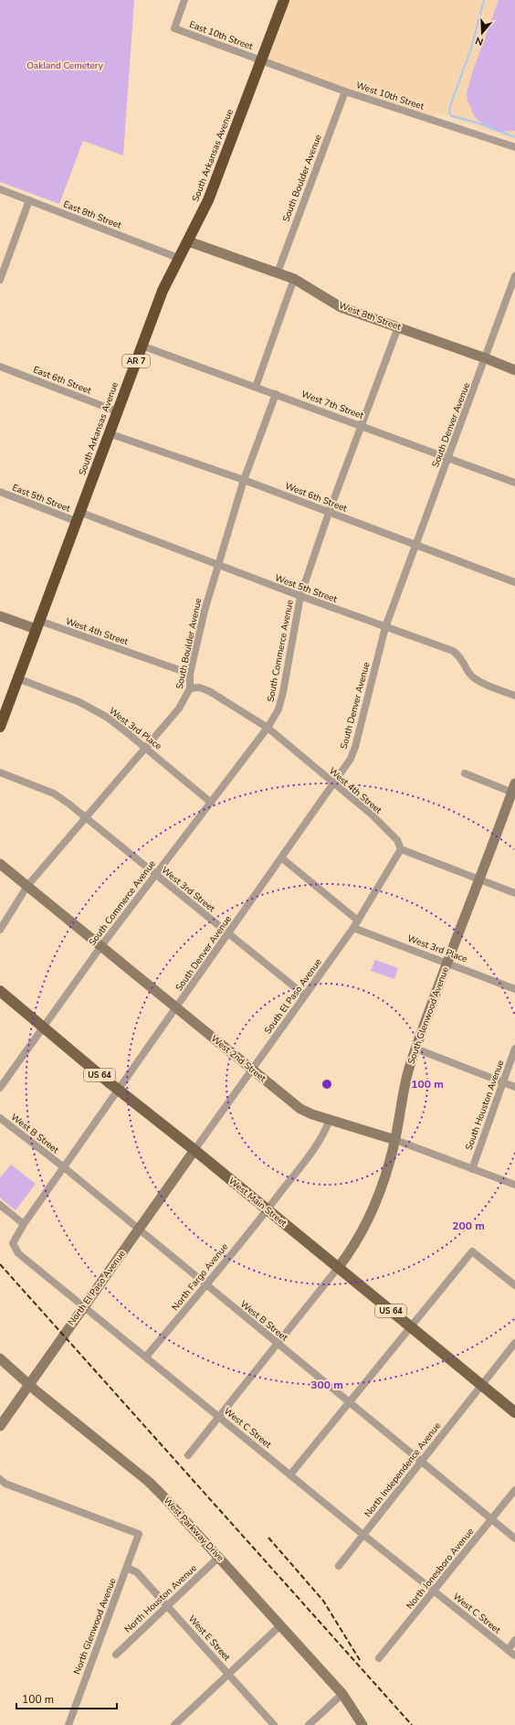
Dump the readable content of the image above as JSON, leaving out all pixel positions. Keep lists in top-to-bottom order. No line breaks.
{"streets":{"highway":["South Arkansas Avenue","AR 7"],"main road":["US 64","West Main Street"],"street":["East 10th Street","West 10th Street","South Boulder Avenue","East 8th Street","West 8th Street","East 6th Street","West 7th Street","South Denver Avenue","West 6th Street","East 5th Street","West 5th Street","West 4th Street","South Commerce Avenue","West 3rd Place","West 3rd Street","South El Paso Avenue","South Glenwood Avenue","West 2nd Street","South Houston Avenue","West B Street","North Fargo Avenue","North El Paso Avenue","West C Street","North Independence Avenue","West Parkway Drive","North Jonesboro Avenue","North Houston Avenue","North Glenwood Avenue","West E Street"]},"crossings":[["East 10th Street","West 10th Street"],["East 10th Street","South Arkansas Avenue"],["West 10th Street","South Arkansas Avenue"],["West 10th Street","South Boulder Avenue"],["South Arkansas Avenue","East 8th Street"],["South Arkansas Avenue","West 8th Street"],["South Arkansas Avenue","East 6th Street"],["South Arkansas Avenue","West 7th Street"],["South Arkansas Avenue","West 6th Street"],["South Arkansas Avenue","East 5th Street"],["South Arkansas Avenue","West 5th Street"],["South Arkansas Avenue","West 4th Street"],["South Arkansas Avenue","West 3rd Place"],["South Boulder Avenue","West 8th Street"],["South Boulder Avenue","West 7th Street"],["South Boulder Avenue","West 6th Street"],["South Boulder Avenue","West 5th Street"],["South Boulder Avenue","West 4th Street"],["South Boulder Avenue","West 3rd Place"],["South Boulder Avenue","West 3rd Street"],["South Boulder Avenue","West 2nd Street"],["West 8th Street","South Denver Avenue"],["West 8th Street","South Commerce Avenue"],["West 7th Street","South Denver Avenue"],["West 7th Street","South Commerce Avenue"],["South Denver Avenue","West 6th Street"],["South Denver Avenue","West 5th Street"],["South Denver Avenue","West 4th Street"],["South Denver Avenue","West 3rd Street"],["South Denver Avenue","West 2nd Street"],["South Denver Avenue","West B Street"],["South Denver Avenue","West Main Street"],["South Denver Avenue","West C Street"],["West 6th Street","South Commerce Avenue"],["East 5th Street","West 5th Street"],["West 5th Street","South Commerce Avenue"],["West 4th Street","South Commerce Avenue"],["West 4th Street","South El Paso Avenue"],["South Commerce Avenue","West 3rd Place"],["South Commerce Avenue","West 3rd Street"],["South Commerce Avenue","West 2nd Street"],["South Commerce Avenue","West Main Street"],["West 3rd Place","South El Paso Avenue"],["West 3rd Place","South Glenwood Avenue"],["West 3rd Street","South El Paso Avenue"],["South El Paso Avenue","West 2nd Street"],["South El Paso Avenue","West Main Street"],["South El Paso Avenue","North El Paso Avenue"],["South Glenwood Avenue","West 2nd Street"],["South Glenwood Avenue","West Main Street"],["West 2nd Street","South Houston Avenue"],["West 2nd Street","North Fargo Avenue"],["West B Street","North Fargo Avenue"],["West B Street","North El Paso Avenue"],["West B Street","North Independence Avenue"],["West B Street","North Jonesboro Avenue"],["West Main Street","North Fargo Avenue"],["West Main Street","North El Paso Avenue"],["West Main Street","North Independence Avenue"],["North Fargo Avenue","West C Street"],["North El Paso Avenue","West C Street"],["North El Paso Avenue","West Parkway Drive"],["West C Street","North Independence Avenue"],["West C Street","North Jonesboro Avenue"],["West Parkway Drive","North Houston Avenue"],["North Houston Avenue","West E Street"],["North Glenwood Avenue","West E Street"]],"parks":["Oakland Cemetery"],"scale_bar":"100 m","north":"bottom","rings":["100 m","200 m","300 m"]}
